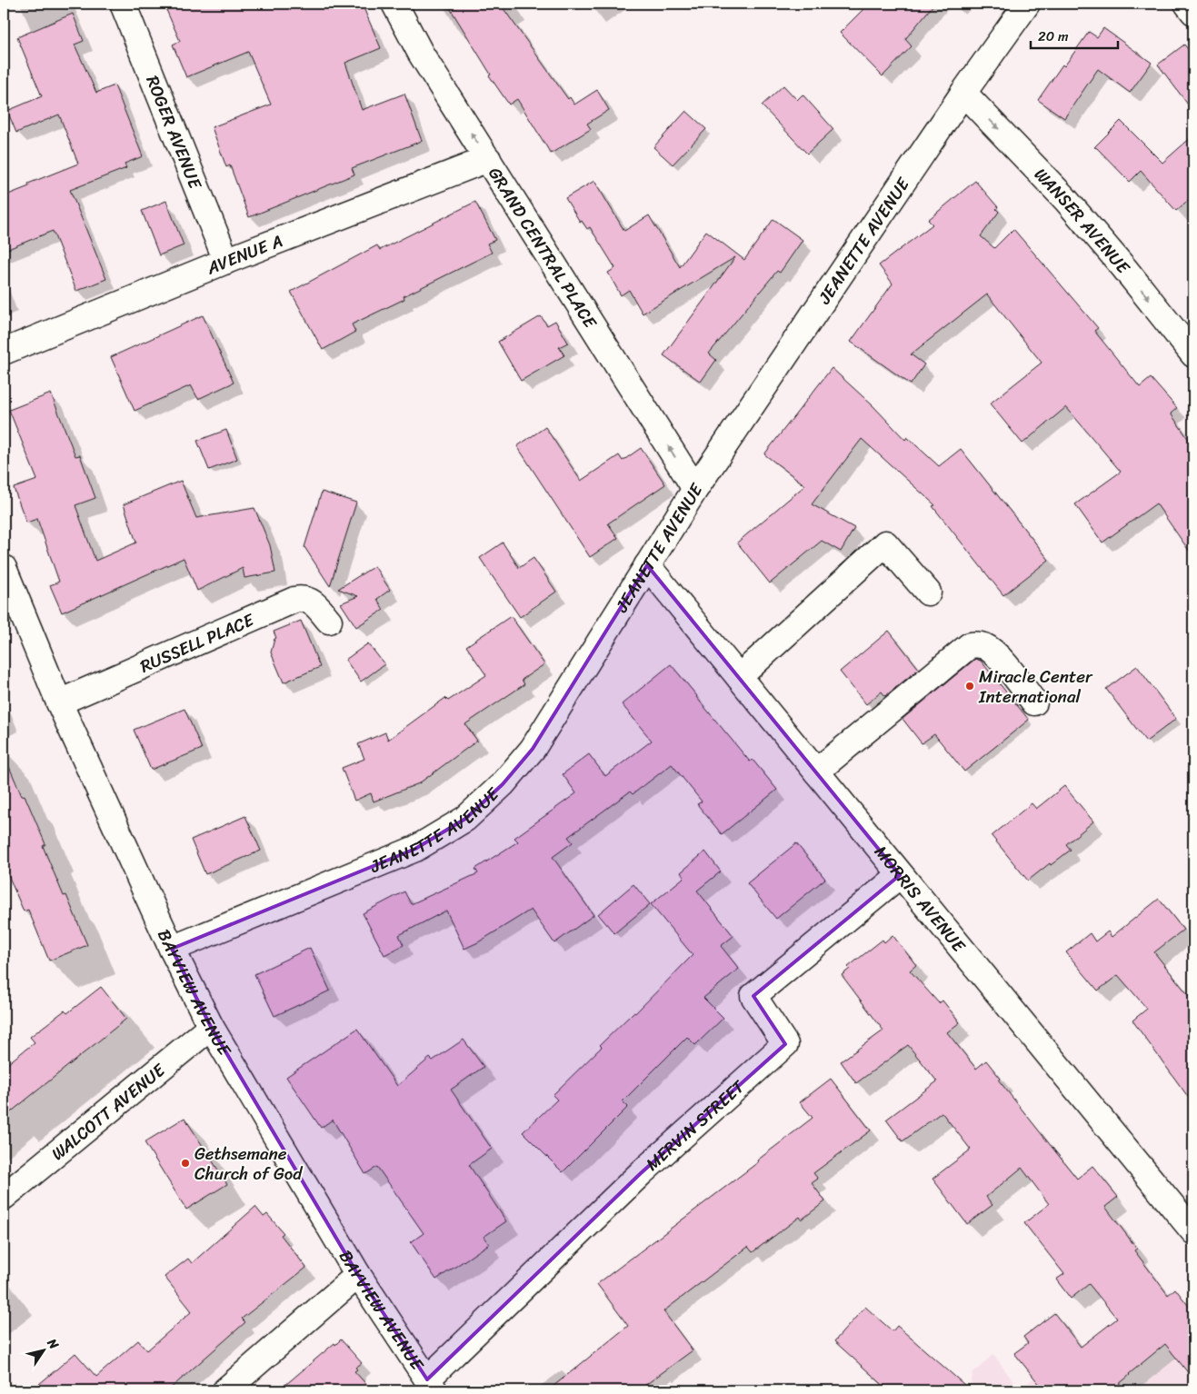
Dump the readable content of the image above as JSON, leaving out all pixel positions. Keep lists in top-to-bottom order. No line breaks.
{"streets":{"street":["ROGER AVENUE","WANSER AVENUE","JEANETTE AVENUE","GRAND CENTRAL PLACE","AVENUE A","RUSSELL PLACE","MORRIS AVENUE","BAYVIEW AVENUE","WALCOTT AVENUE","MERVIN STREET"]},"crossings":[["ROGER AVENUE","AVENUE A"],["WANSER AVENUE","JEANETTE AVENUE"],["JEANETTE AVENUE","GRAND CENTRAL PLACE"],["JEANETTE AVENUE","MORRIS AVENUE"],["JEANETTE AVENUE","BAYVIEW AVENUE"],["GRAND CENTRAL PLACE","AVENUE A"],["RUSSELL PLACE","BAYVIEW AVENUE"],["MORRIS AVENUE","MERVIN STREET"],["BAYVIEW AVENUE","WALCOTT AVENUE"],["BAYVIEW AVENUE","MERVIN STREET"]],"one_way":["WANSER AVENUE","GRAND CENTRAL PLACE"],"places":["Miracle Center International","Gethsemane Church of God"],"scale_bar":"20 m","north":"top right"}
